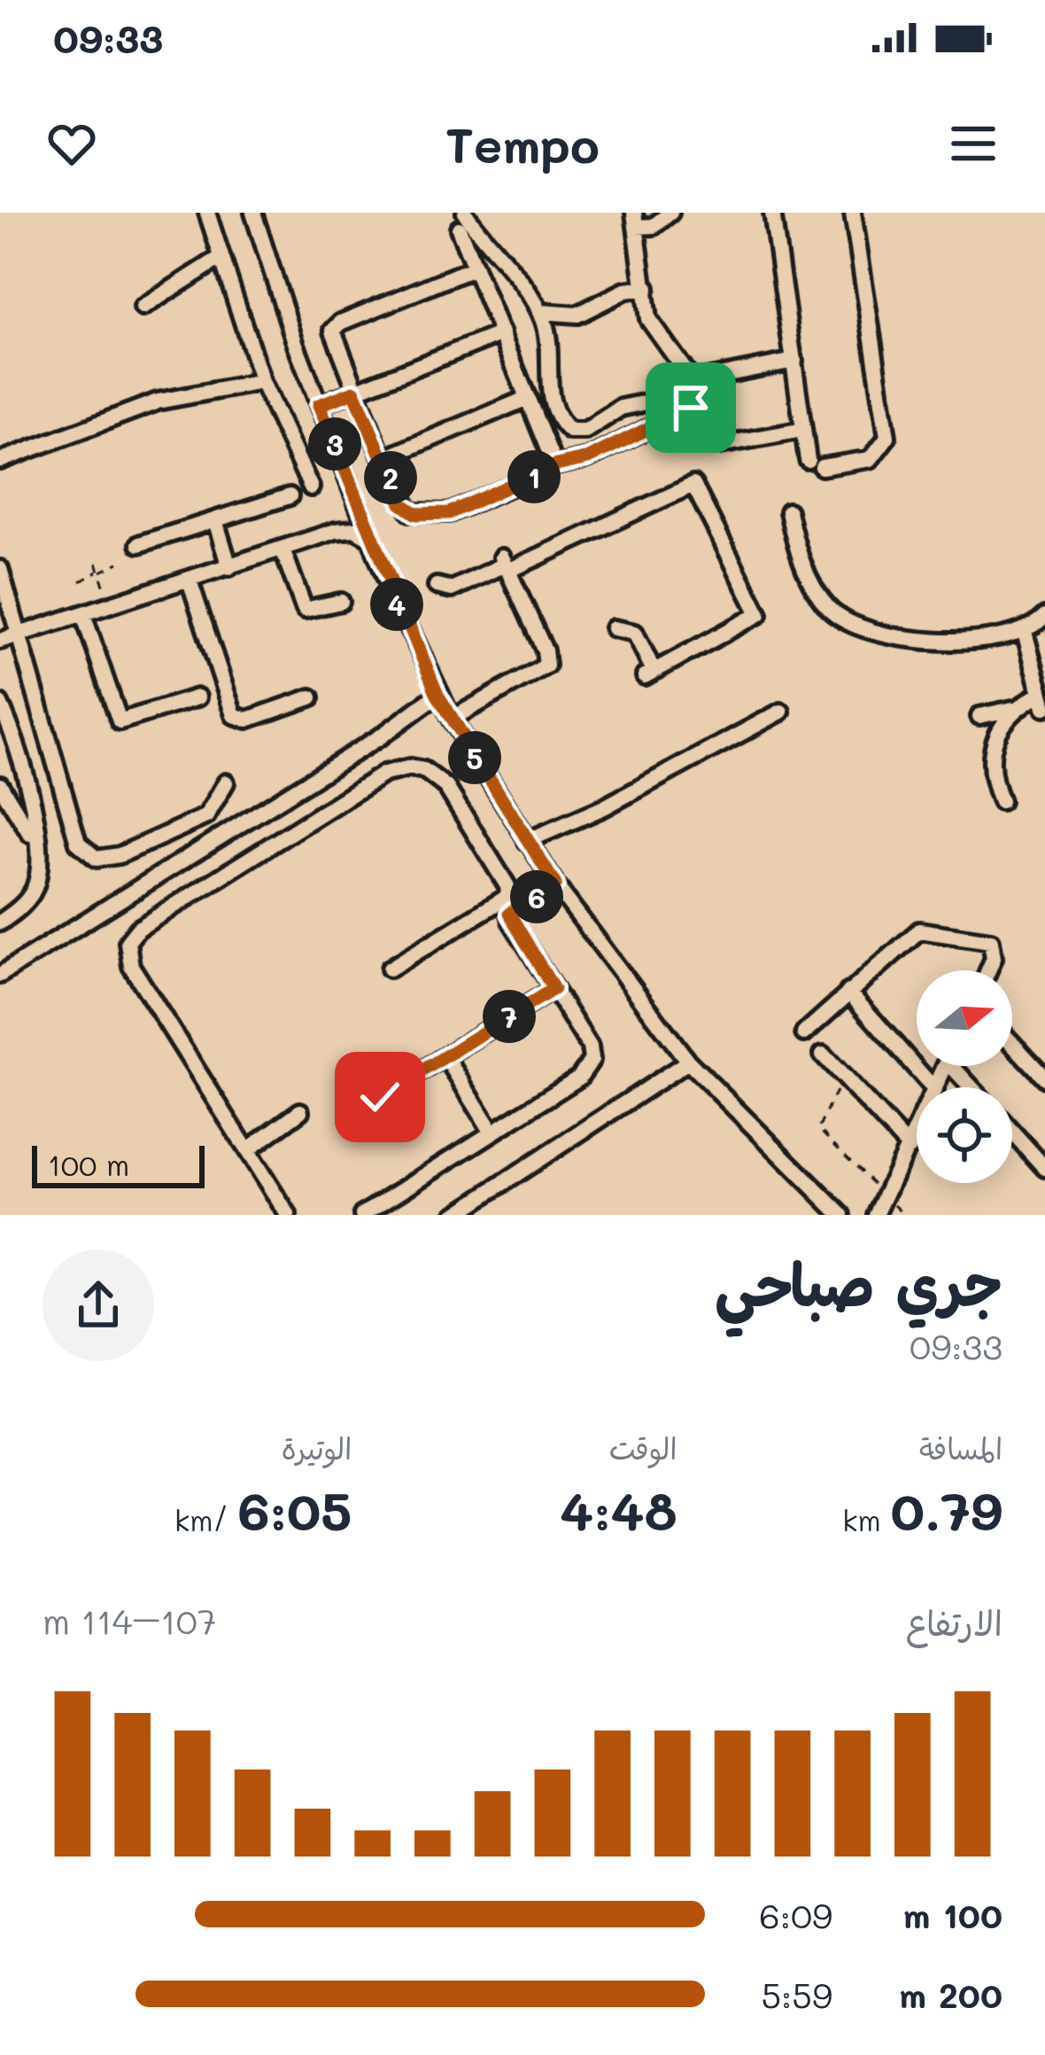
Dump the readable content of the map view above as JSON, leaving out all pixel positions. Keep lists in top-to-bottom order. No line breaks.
{"scale_bar":"100 m","north":"right","page":{"status":"09:33","header":"Tempo","pins":["3","1","2","4","5","6","7"],"scale":"100 m","heading":["جري صباحي","09:33"],"stats":[["المسافة","0.79 km"],["الوقت","4:48"],["الوتيرة","6:05 /km"]],"chart":["الارتفاع","107–114 m"],"list":[{"name":"100 m","note":"6:09"},{"name":"200 m","note":"5:59"}]}}
